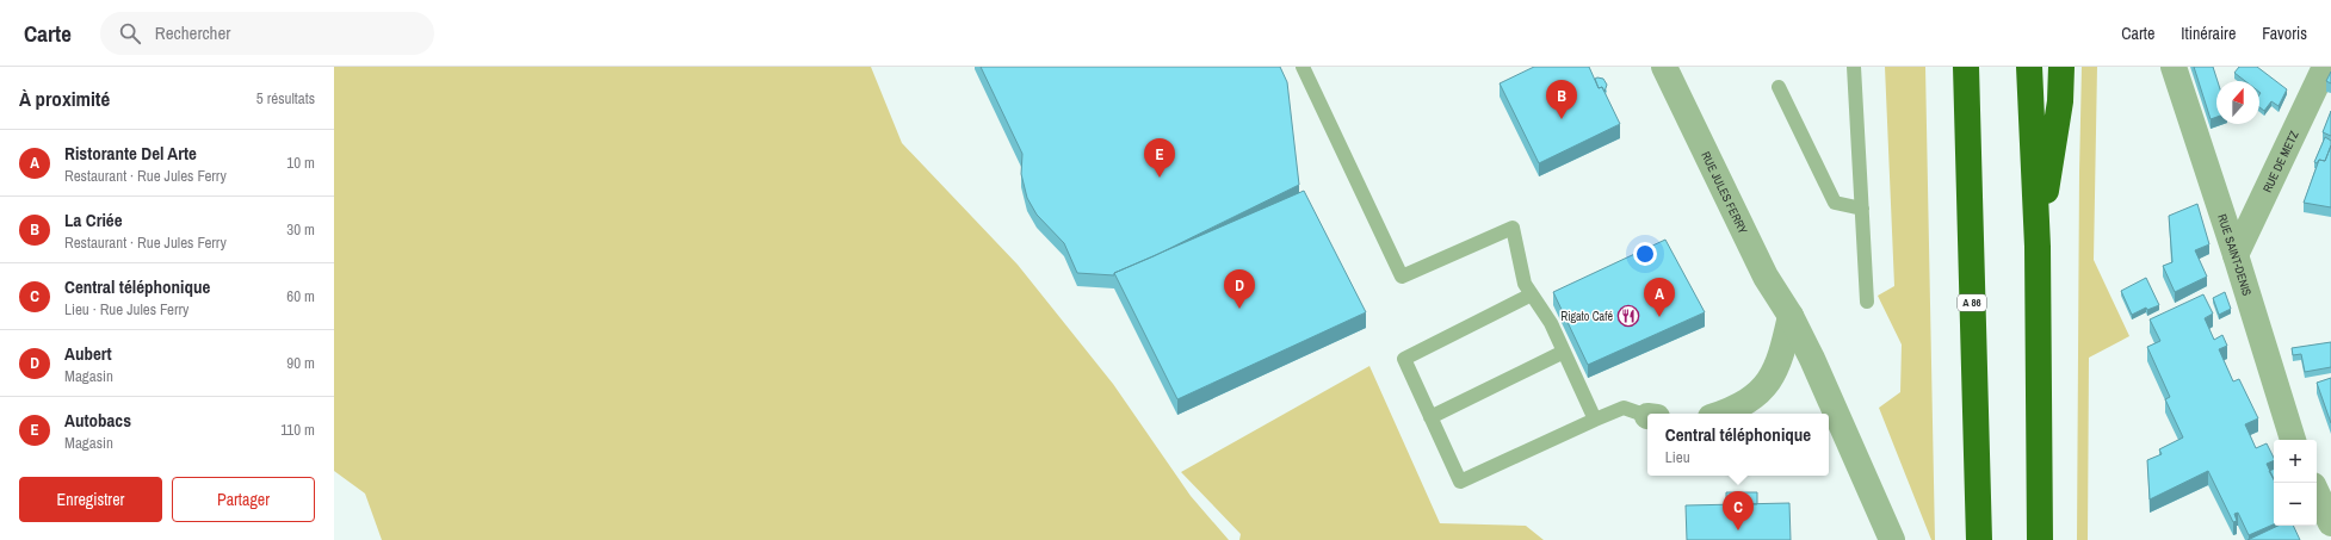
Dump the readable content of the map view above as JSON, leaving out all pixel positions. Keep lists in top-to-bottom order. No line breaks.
{"streets":{"highway":["A 86"],"street":["RUE DE METZ","RUE JULES FERRY","RUE SAINT-DENIS"]},"crossings":[["RUE DE METZ","RUE SAINT-DENIS"]],"places":{"restaurant":["Rigato Café"]},"north":"top","page":{"header":"Carte","search":"Rechercher","nav":["Carte","Itinéraire","Favoris"],"heading":["À proximité","5 résultats"],"pins":["B","E","D","A","C"],"list":[{"mark":"A","name":"Ristorante Del Arte","note":"Restaurant · Rue Jules Ferry","value":"10 m"},{"mark":"B","name":"La Criée","note":"Restaurant · Rue Jules Ferry","value":"30 m"},{"mark":"C","name":"Central téléphonique","note":"Lieu · Rue Jules Ferry","value":"60 m"},{"mark":"D","name":"Aubert","note":"Magasin","value":"90 m"},{"mark":"E","name":"Autobacs","note":"Magasin","value":"110 m"}],"popup":["Central téléphonique","Lieu"],"map_buttons":["+","−"],"buttons":["Enregistrer","Partager"]}}
